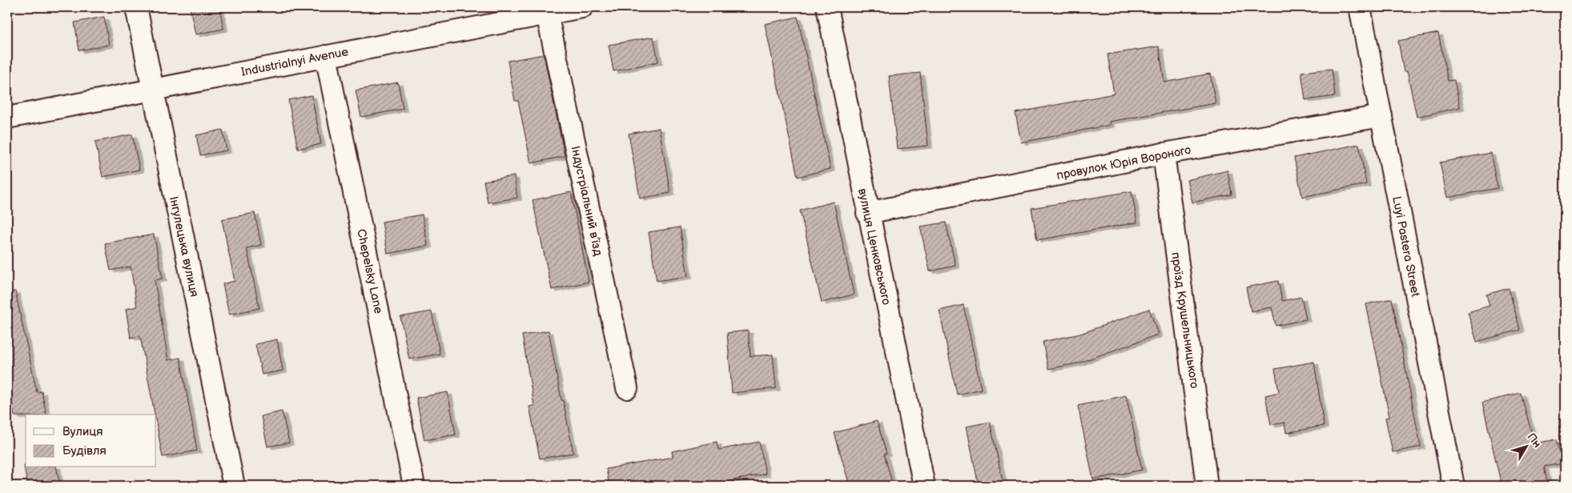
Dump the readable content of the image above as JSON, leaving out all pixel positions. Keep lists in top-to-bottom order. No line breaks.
{"streets":{"street":["Industrialnyi Avenue","провулок Юрія Вороного","Індустріальний в’їзд","Інгулецька вулиця","вулиця Ценковського","Luyi Pastera Street","Chepelsky Lane","проїзд Крушельницького"]},"crossings":[["Industrialnyi Avenue","Індустріальний в’їзд"],["Industrialnyi Avenue","Інгулецька вулиця"],["Industrialnyi Avenue","Chepelsky Lane"],["провулок Юрія Вороного","вулиця Ценковського"],["провулок Юрія Вороного","Luyi Pastera Street"],["провулок Юрія Вороного","проїзд Крушельницького"]],"legend":["Вулиця","Будівля"],"north":"top right"}
